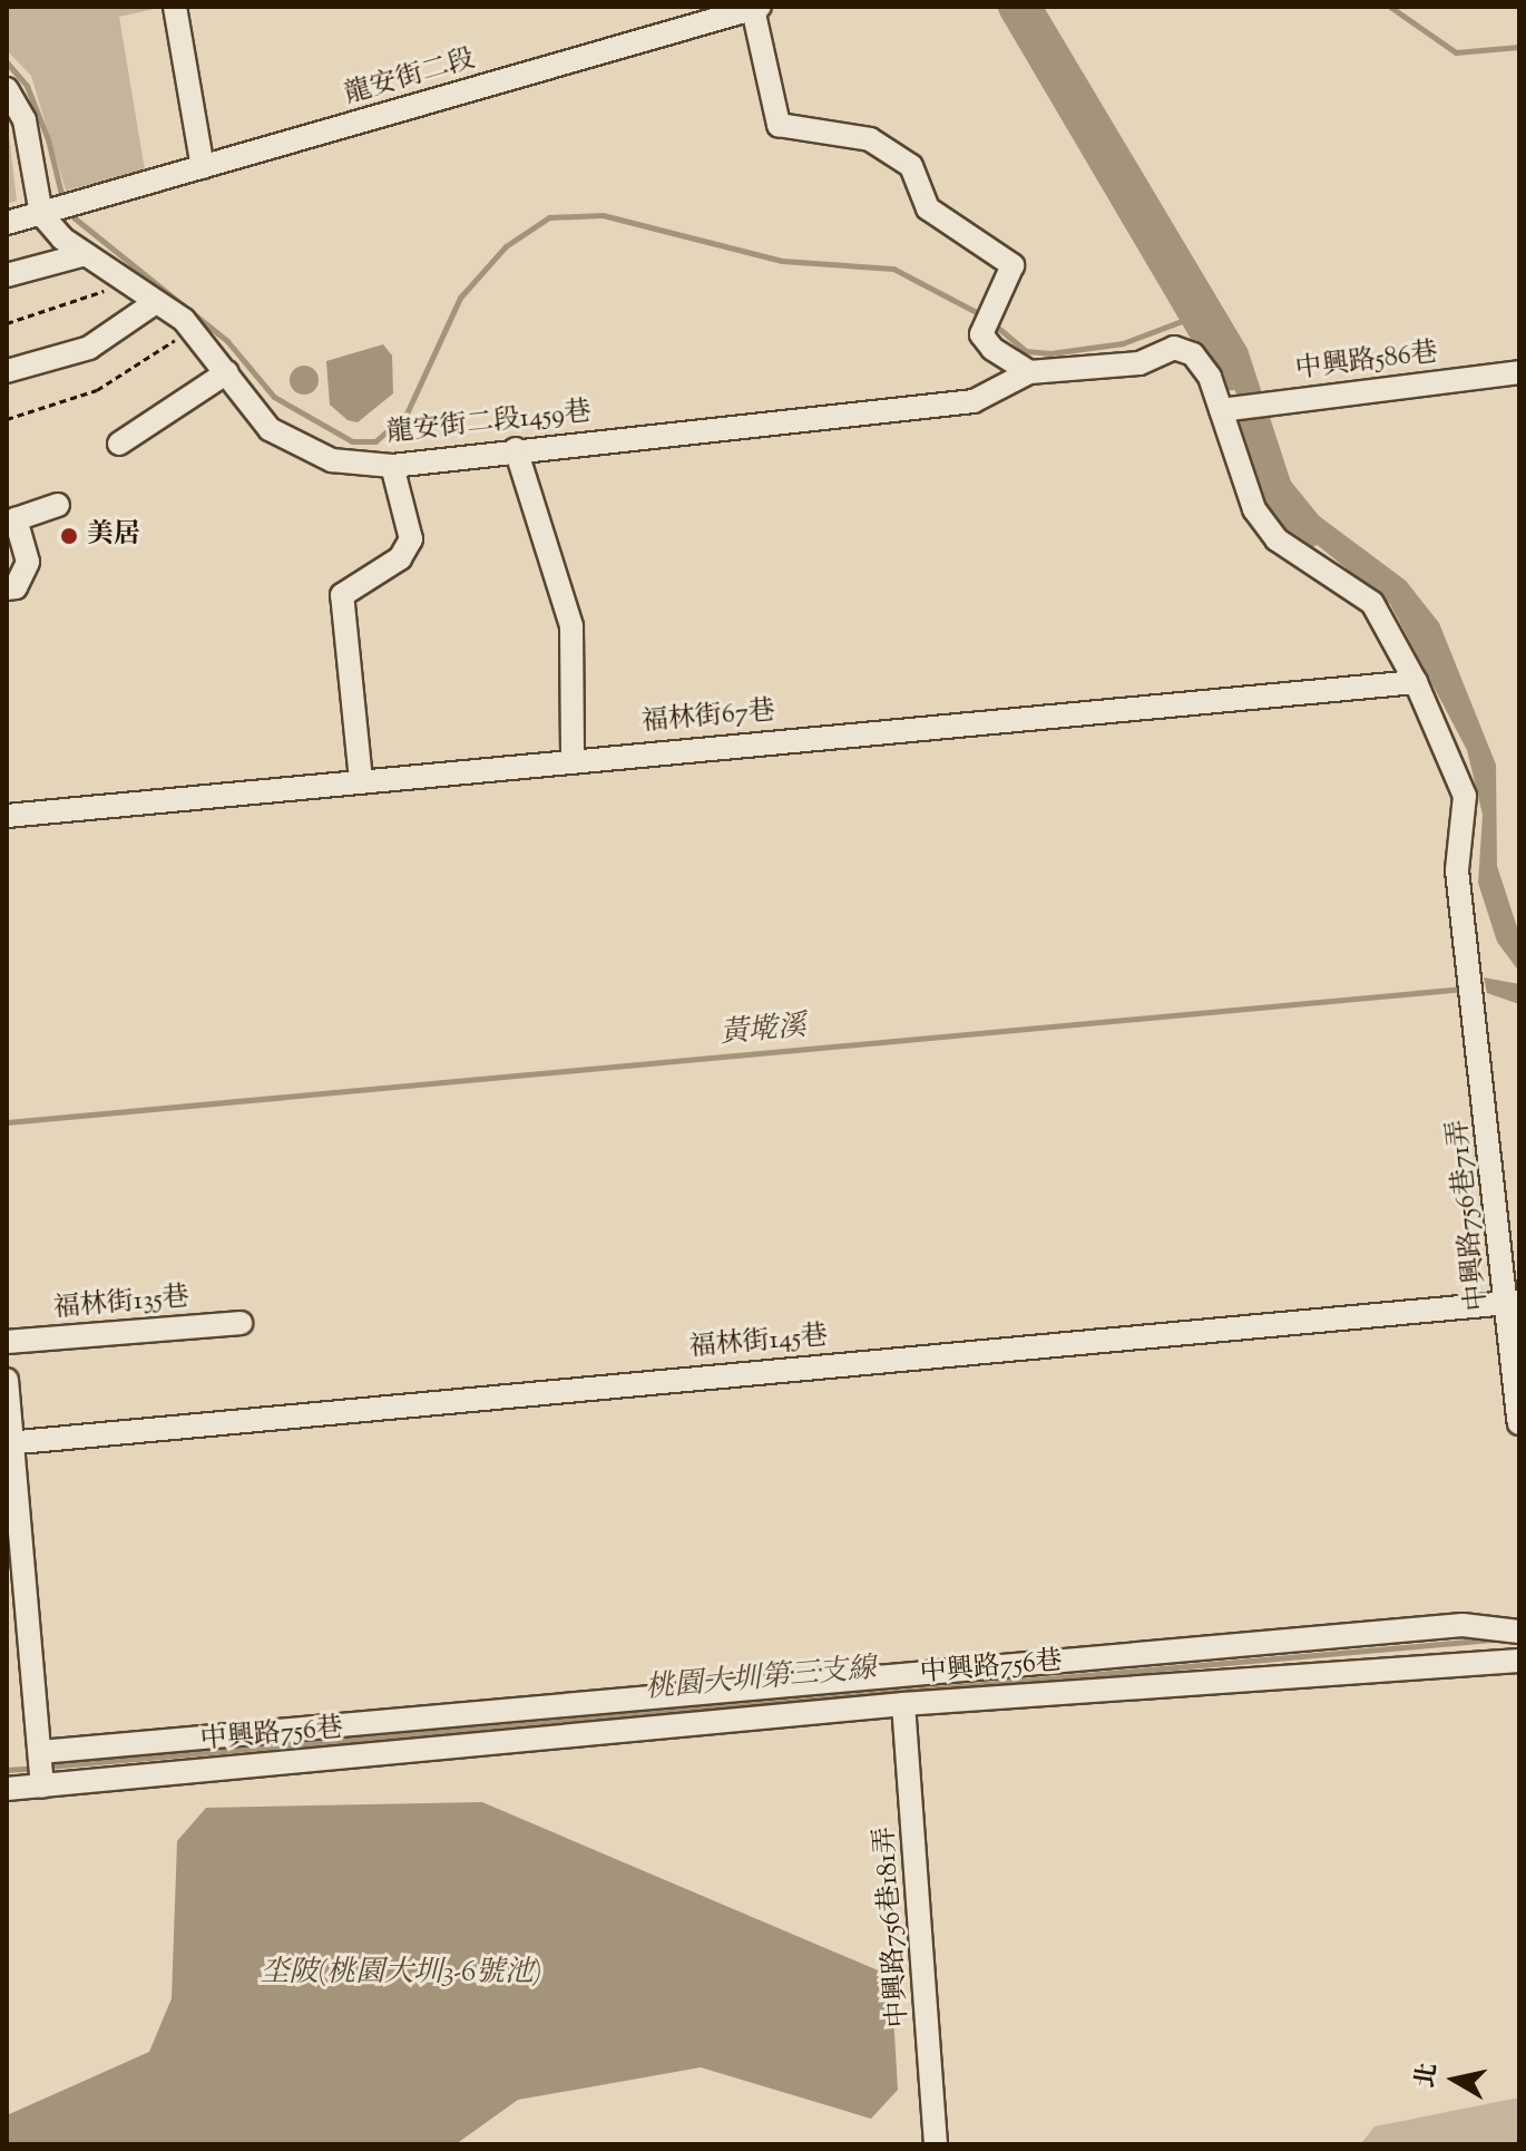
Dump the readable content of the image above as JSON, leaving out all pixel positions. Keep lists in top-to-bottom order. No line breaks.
{"streets":{"street":["龍安街二段","中興路586巷","龍安街二段1459巷","福林街67巷","中興路756巷71弄","福林街135巷","福林街145巷","中興路756巷","中興路756巷181弄"]},"crossings":[["龍安街二段","龍安街二段1459巷"],["中興路586巷","中興路756巷71弄"],["龍安街二段1459巷","中興路756巷71弄"],["福林街67巷","中興路756巷71弄"],["中興路756巷71弄","福林街145巷"],["中興路756巷","中興路756巷181弄"]],"water":["黃墘溪","桃園大圳第三支線","坔陂(桃園大圳3-6號池)"],"places":["美居"],"north":"left"}
